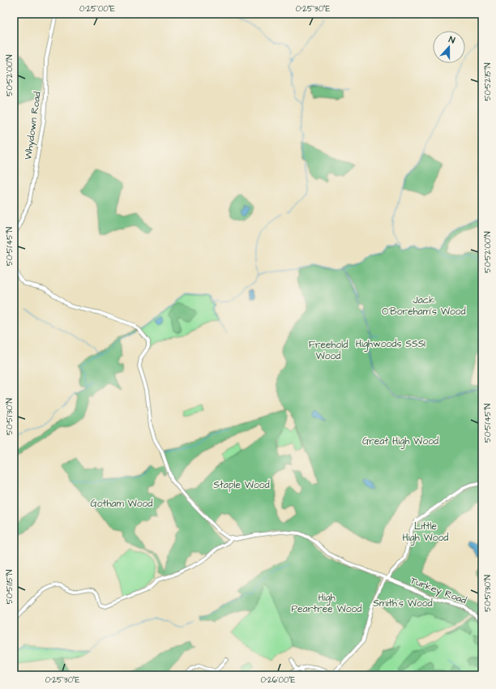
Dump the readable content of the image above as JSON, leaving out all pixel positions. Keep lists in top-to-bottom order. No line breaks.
{"streets":{"street":["Whydown Road","Turkey Road"]},"parks":["Jack O'Boreham's Wood","Highwoods SSSI","Freehold Wood","Great High Wood","Staple Wood","Gotham Wood","Little High Wood","High Peartree Wood","Smith's Wood"],"north":"top","coordinates":["0°25'00\"E","0°25'30\"E","50°52'00\"N","50°52'15\"N","50°51'45\"N","50°51'30\"N","50°51'15\"N","0°26'00\"E"]}
